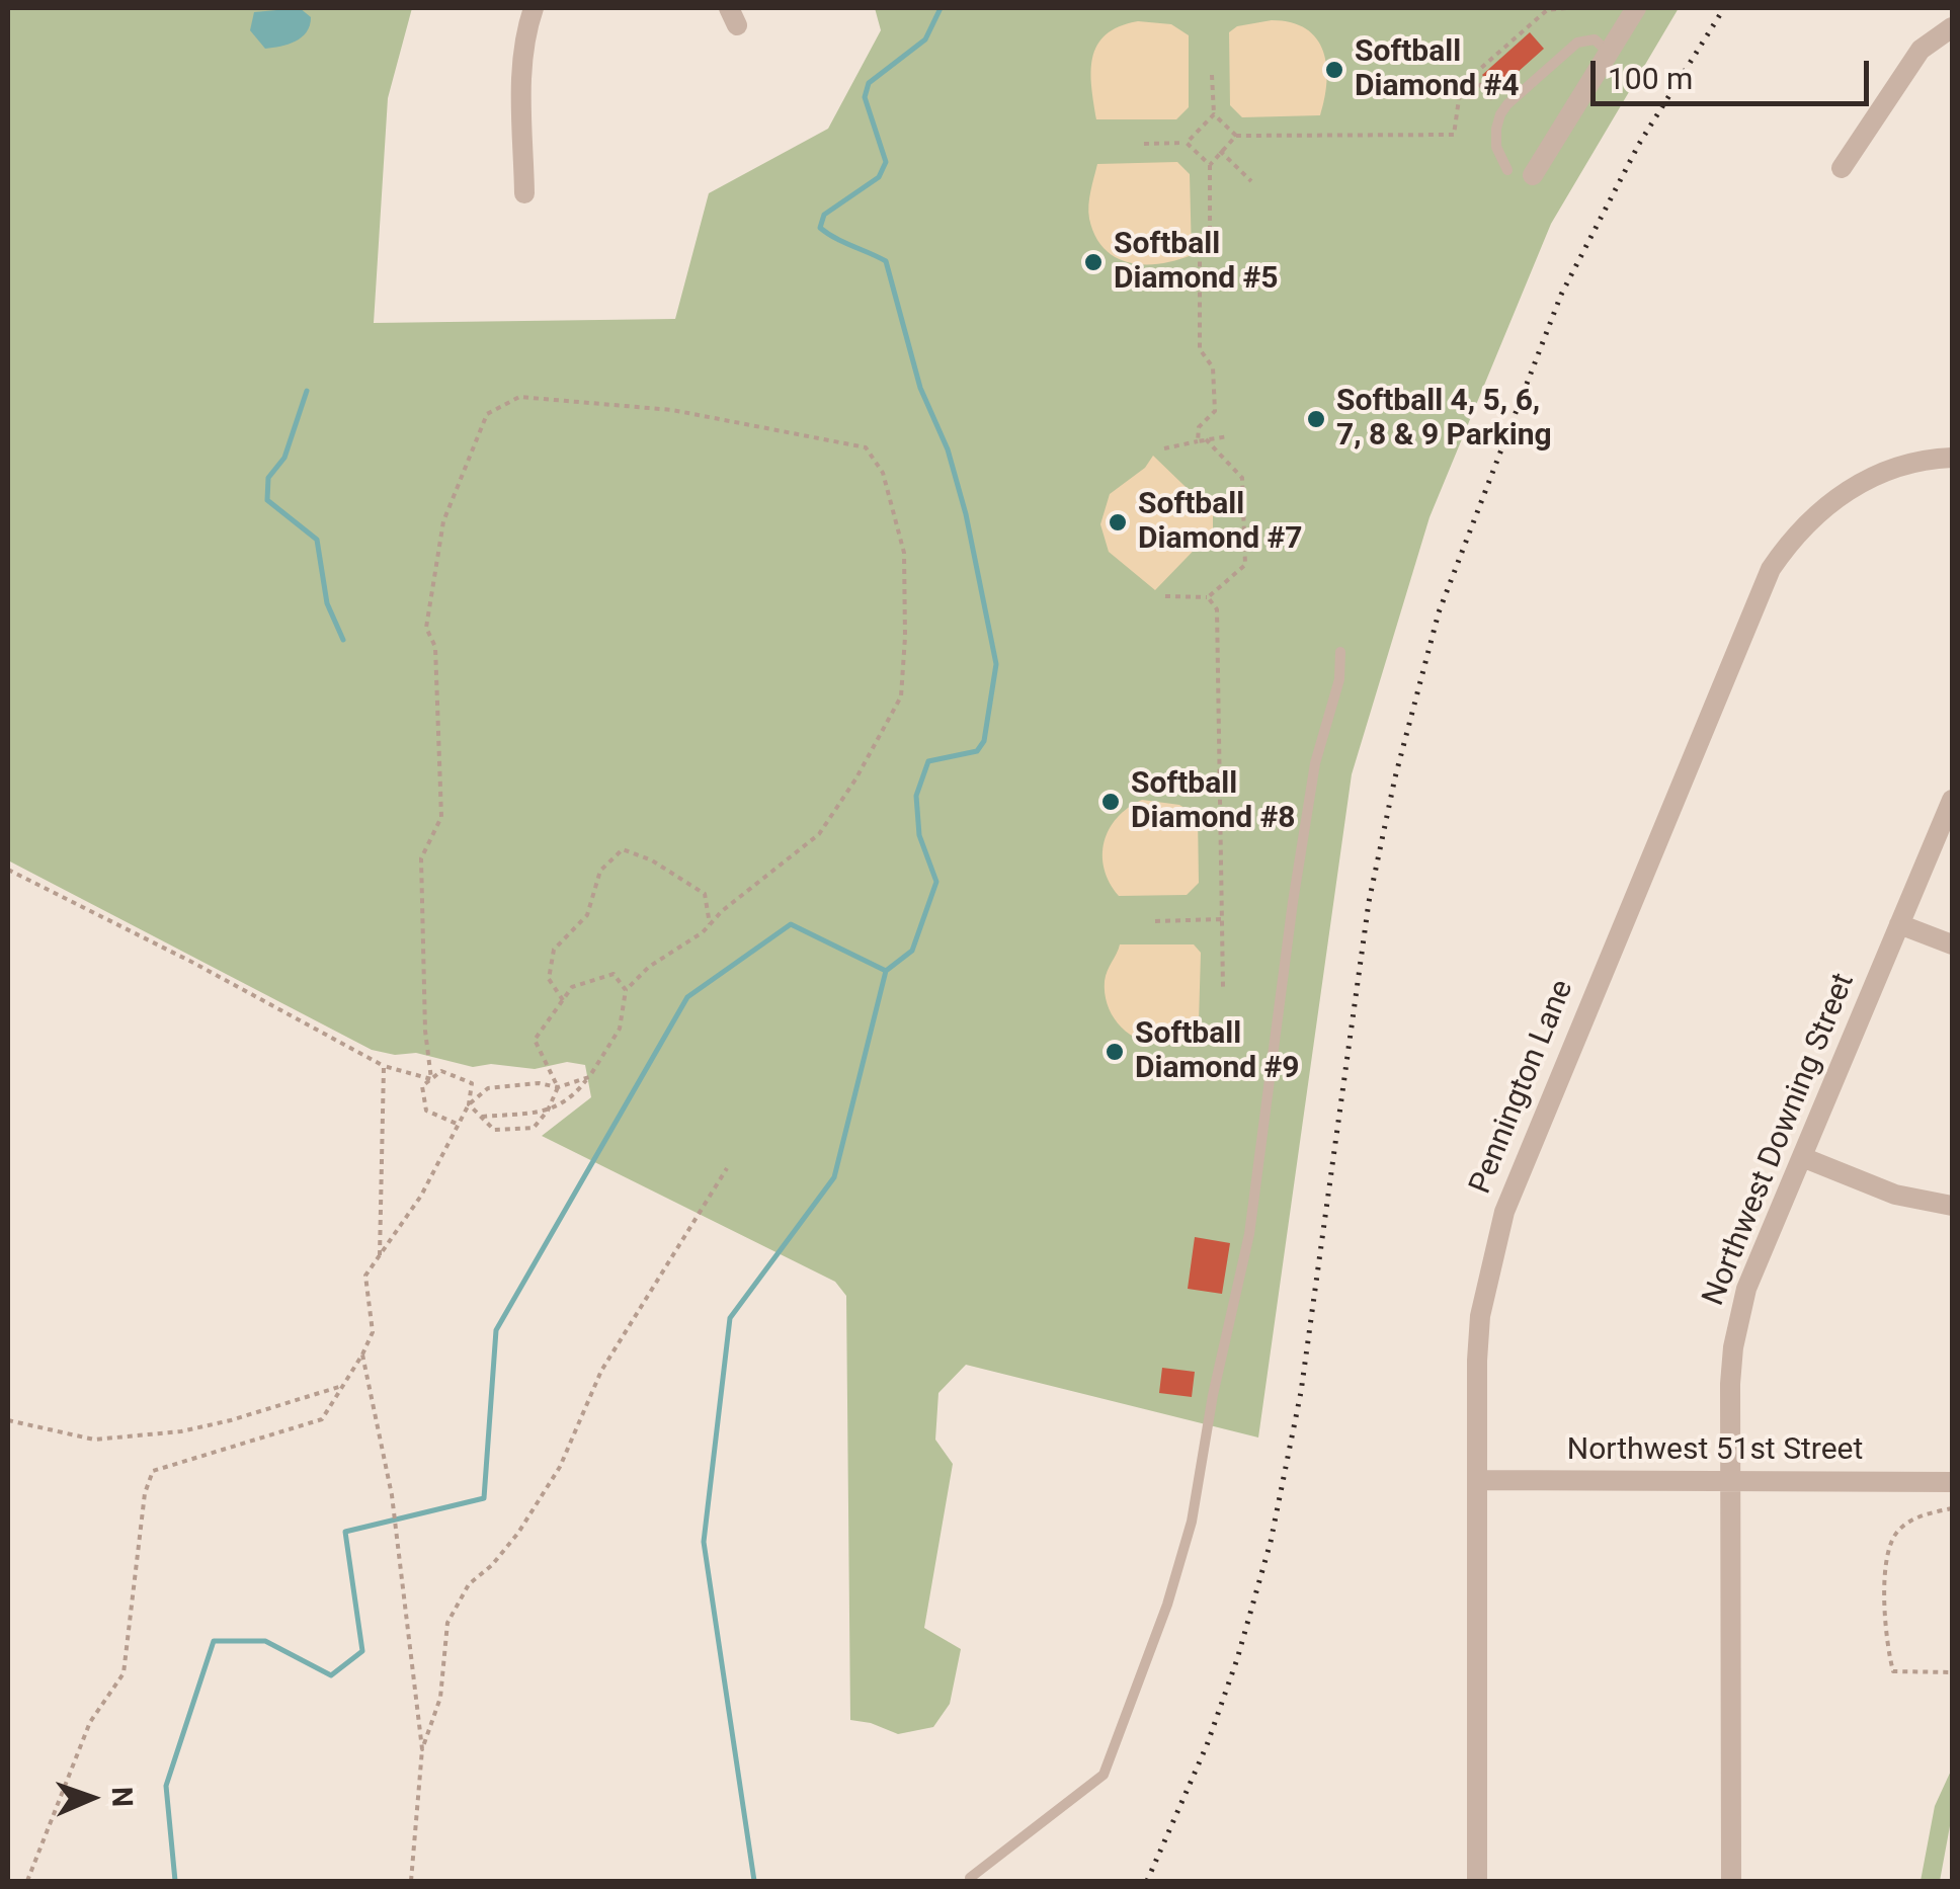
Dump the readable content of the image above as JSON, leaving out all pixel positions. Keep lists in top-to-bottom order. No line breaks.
{"streets":{"street":["Pennington Lane","Northwest Downing Street","Northwest 51st Street"]},"crossings":[["Pennington Lane","Northwest 51st Street"],["Northwest Downing Street","Northwest 51st Street"]],"places":["Softball Diamond #4","Softball Diamond #5","Softball 4, 5, 6, 7, 8 & 9 Parking","Softball Diamond #7","Softball Diamond #8","Softball Diamond #9"],"scale_bar":"100 m","north":"right"}
